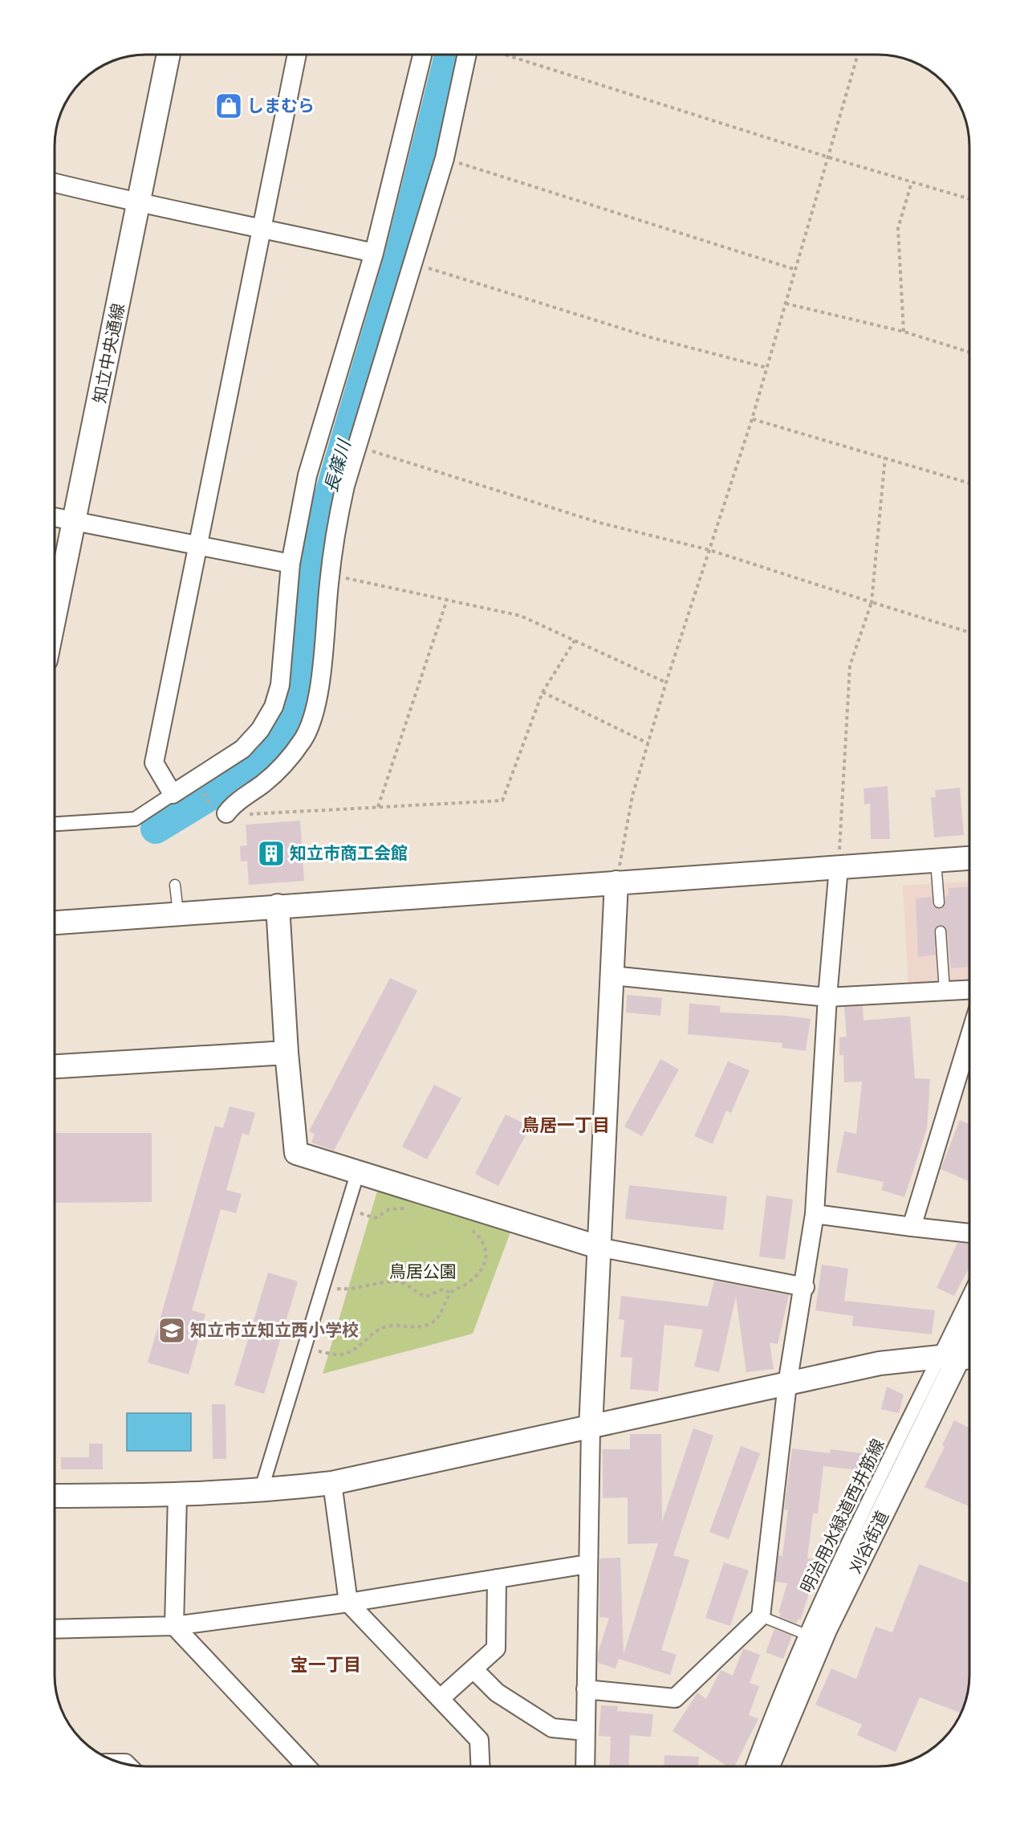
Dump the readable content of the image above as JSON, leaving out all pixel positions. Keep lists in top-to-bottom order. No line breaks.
{"streets":{"street":["知立中央通線","刈谷街道"]},"districts":["鳥居一丁目","宝一丁目"],"water":["長篠川"],"parks":["鳥居公園"],"places":{"shop":["しまむら"],"building":["知立市商工会館"],"school or university":["知立市立知立西小学校"]}}
